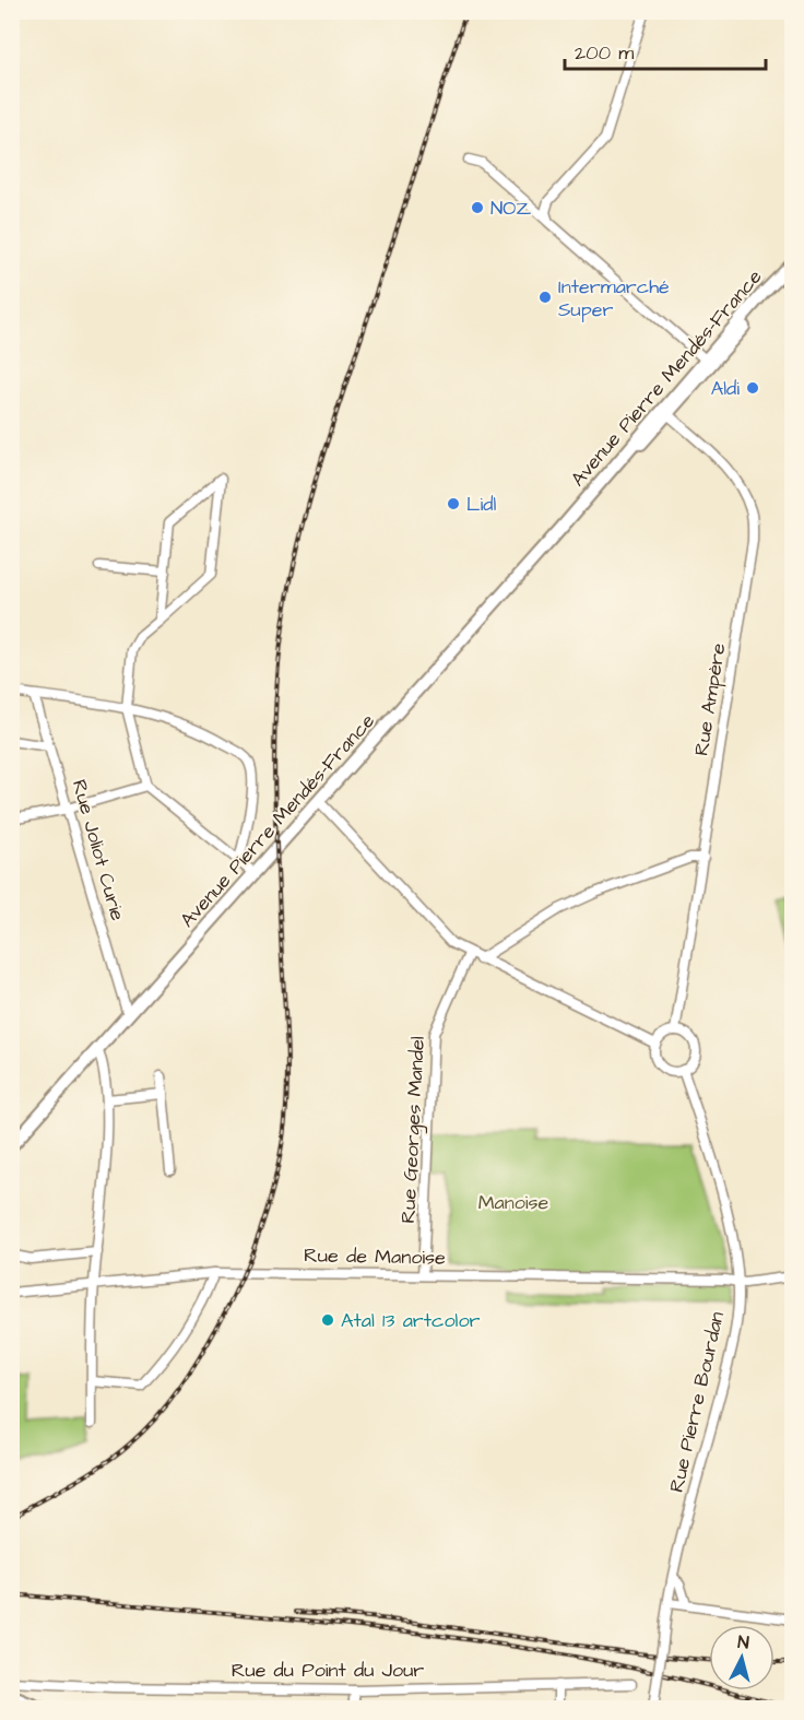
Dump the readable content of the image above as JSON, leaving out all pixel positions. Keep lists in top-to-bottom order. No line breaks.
{"streets":{"main road":["Avenue Pierre Mendés-France"],"street":["Rue Ampère","Rue Joliot Curie","Rue Georges Mandel","Rue de Manoise","Rue Pierre Bourdan","Rue du Point du Jour"]},"crossings":[["Avenue Pierre Mendés-France","Rue Ampère"],["Avenue Pierre Mendés-France","Rue Joliot Curie"],["Rue Ampère","Rue Pierre Bourdan"],["Rue Georges Mandel","Rue de Manoise"],["Rue de Manoise","Rue Pierre Bourdan"]],"parks":["Manoise"],"places":["NOZ","Intermarché Super","Aldi","Lidl","Atal 13 artcolor"],"scale_bar":"200 m","north":"top"}
